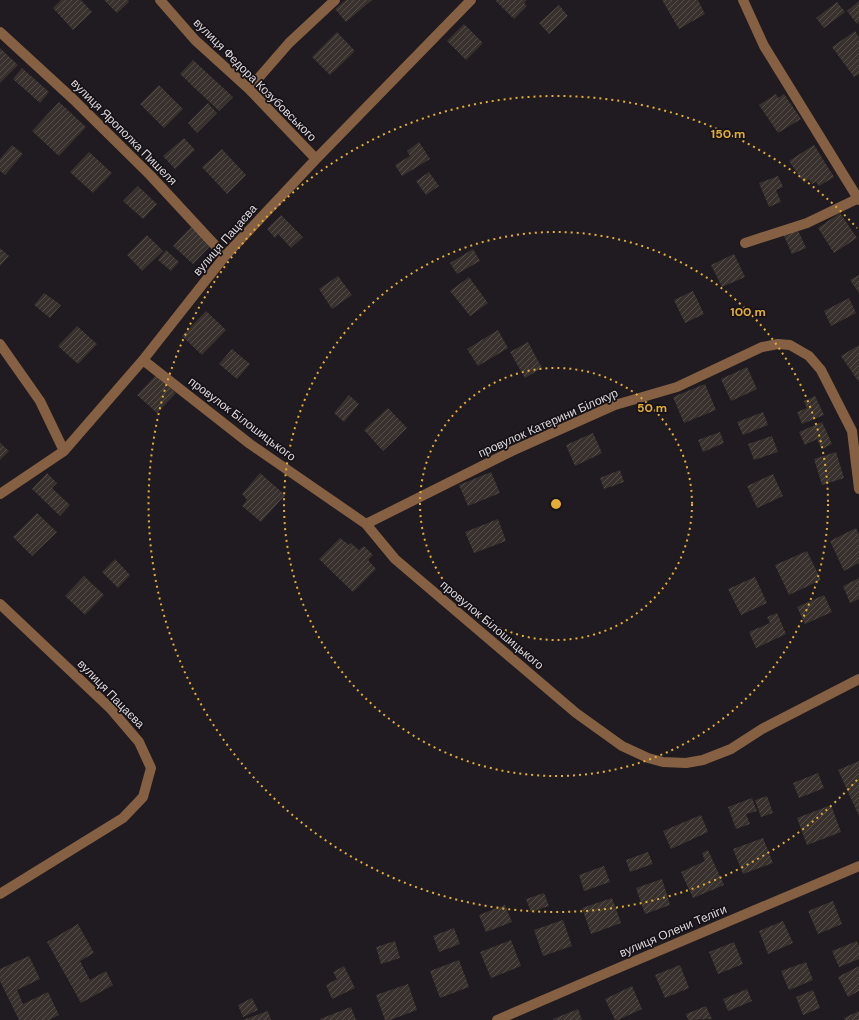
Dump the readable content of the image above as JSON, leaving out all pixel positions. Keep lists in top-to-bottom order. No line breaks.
{"streets":{"street":["вулиця Федора Козубовського","вулиця Ярополка Пишеля","вулиця Пацаєва","провулок Білошицького","провулок Катерини Білокур","вулиця Олени Теліги"]},"crossings":[["вулиця Федора Козубовського","вулиця Пацаєва"],["вулиця Ярополка Пишеля","вулиця Пацаєва"],["вулиця Пацаєва","провулок Білошицького"],["провулок Білошицького","провулок Катерини Білокур"]],"rings":["150 m","100 m","50 m"]}
